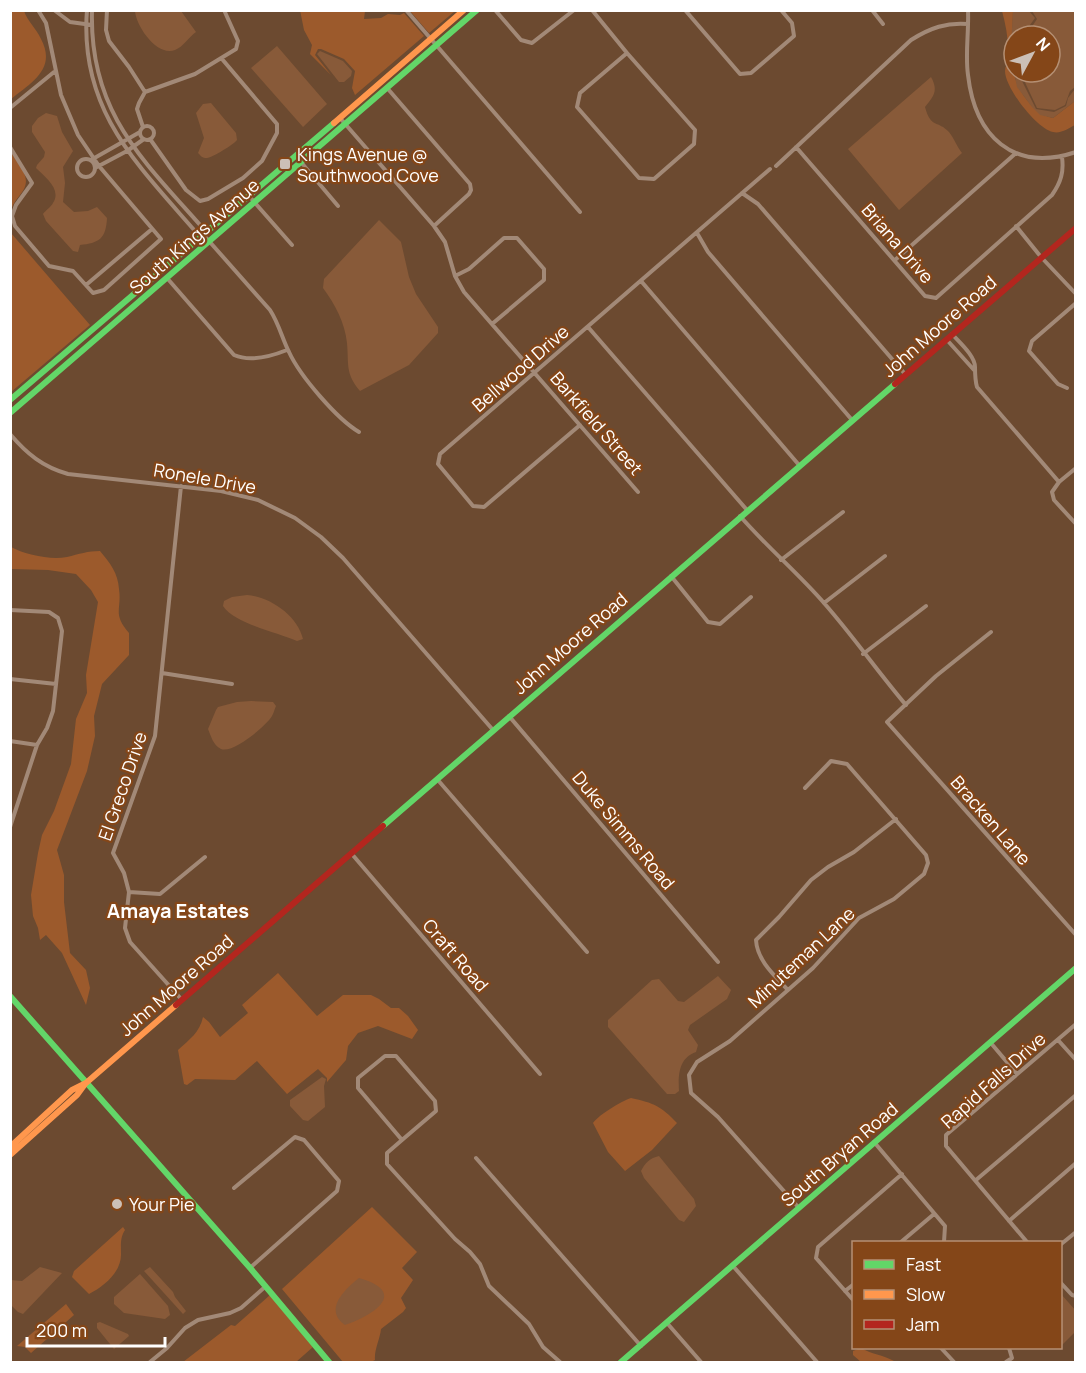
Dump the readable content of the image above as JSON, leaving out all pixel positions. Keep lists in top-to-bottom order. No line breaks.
{"streets":{"street":["South Kings Avenue","Briana Drive","John Moore Road","Bellwood Drive","Barkfield Street","Ronele Drive","El Greco Drive","Bracken Lane","Duke Simms Road","Craft Road","Minuteman Lane","Rapid Falls Drive","South Bryan Road"]},"crossings":[["South Kings Avenue","Barkfield Street"],["John Moore Road","Ronele Drive"],["John Moore Road","El Greco Drive"],["John Moore Road","Duke Simms Road"],["John Moore Road","Craft Road"],["Bellwood Drive","Barkfield Street"],["Ronele Drive","El Greco Drive"],["Minuteman Lane","South Bryan Road"]],"districts":["Amaya Estates"],"places":{"transit":["Kings Avenue @ Southwood Cove"],"other":["Your Pie"]},"legend":["Fast","Slow","Jam"],"scale_bar":"200 m","north":"top right"}
